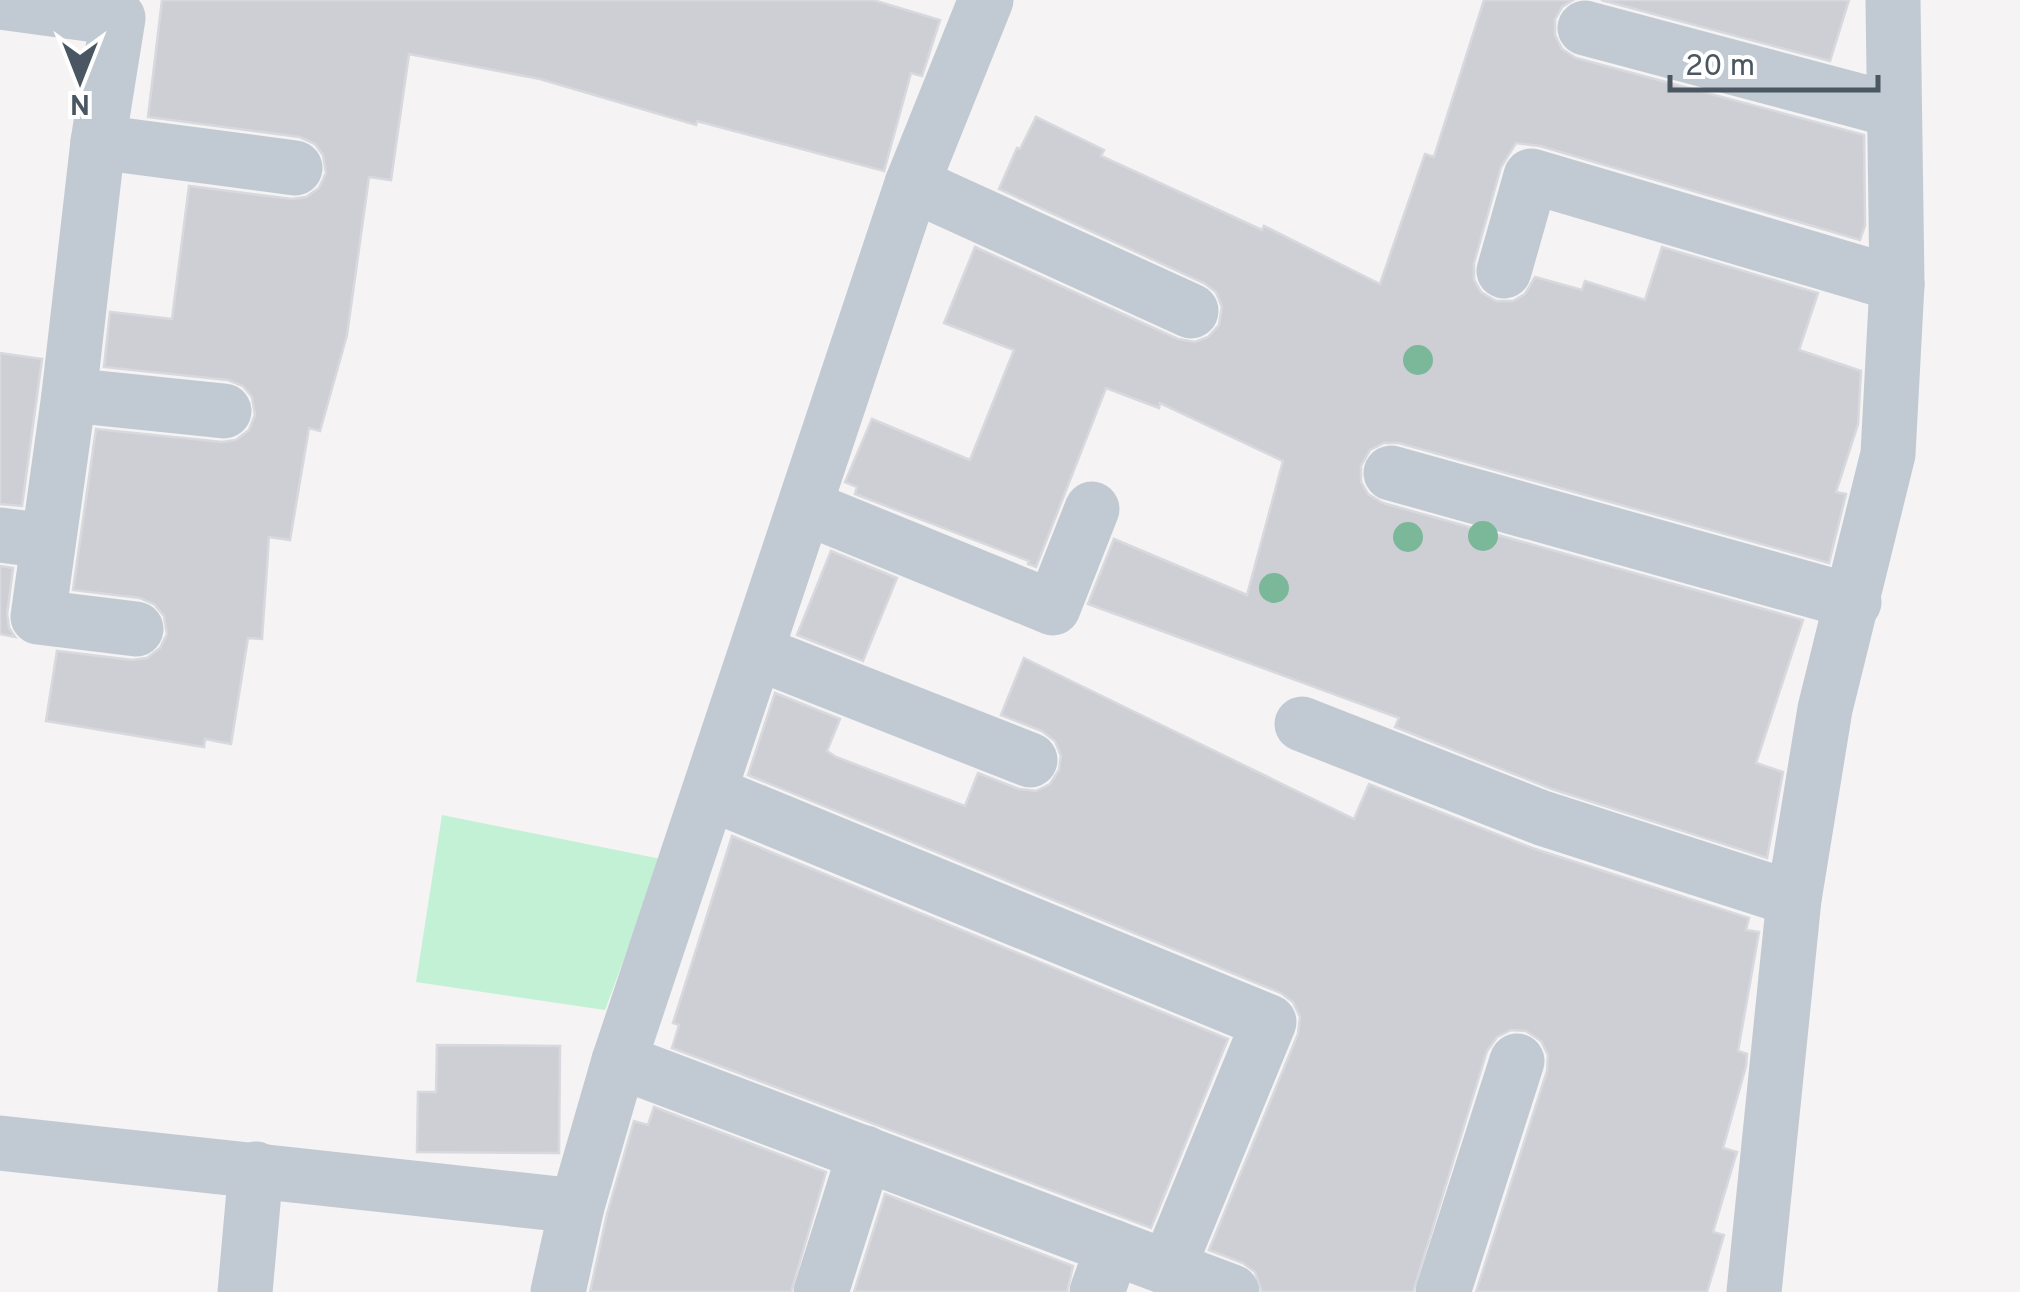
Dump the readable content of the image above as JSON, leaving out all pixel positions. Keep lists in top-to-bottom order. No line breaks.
{"scale_bar":"20 m","north":"bottom"}
